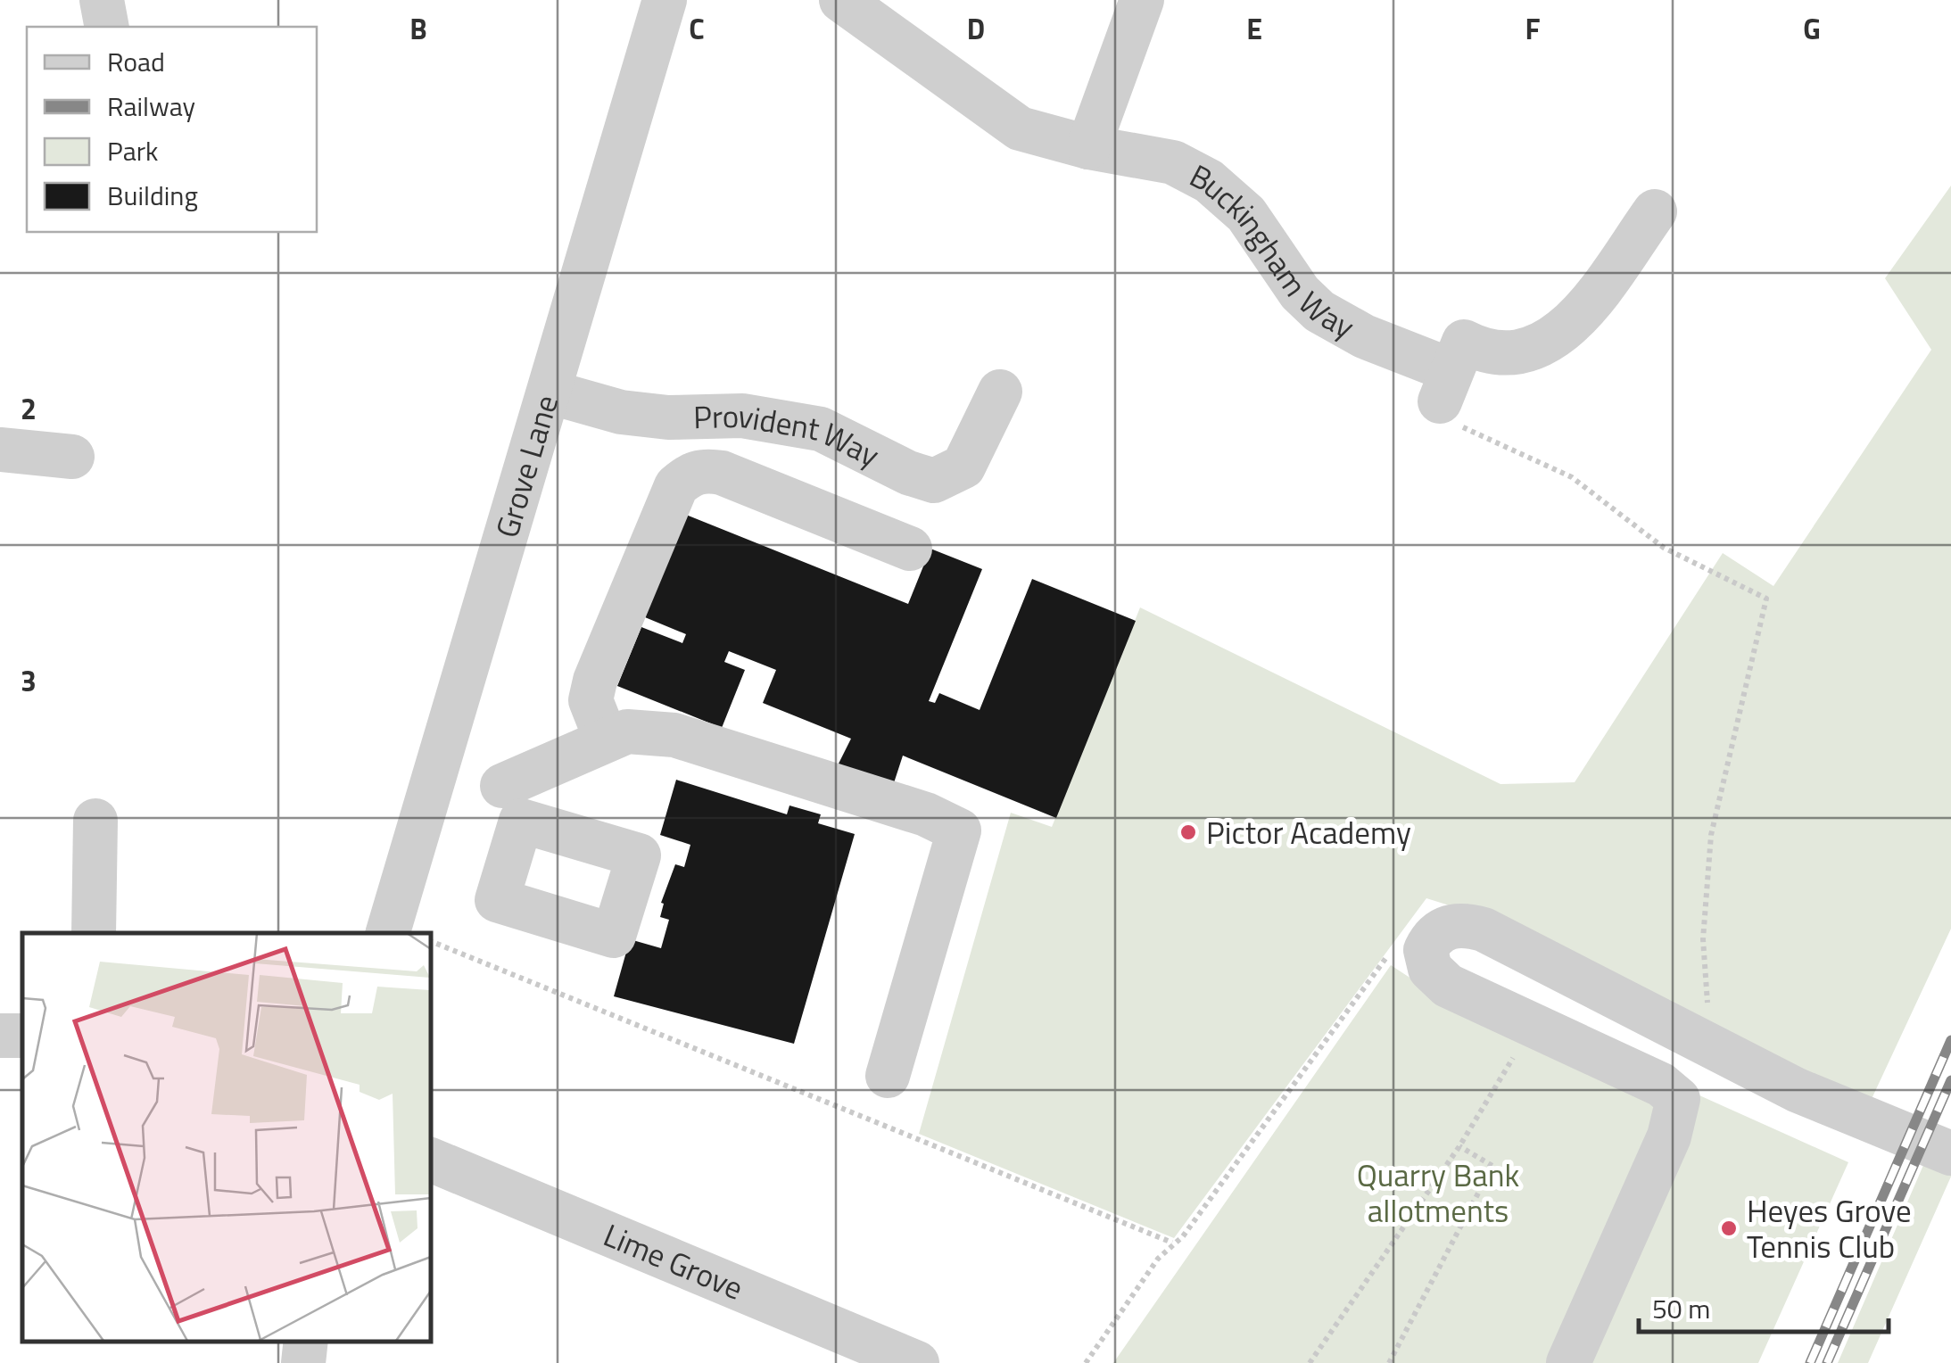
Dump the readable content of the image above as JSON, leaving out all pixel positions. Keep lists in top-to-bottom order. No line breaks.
{"streets":{"street":["Buckingham Way","Provident Way","Grove Lane","Lime Grove"]},"crossings":[["Provident Way","Grove Lane"]],"parks":["Quarry Bank allotments"],"places":["Pictor Academy","Heyes Grove Tennis Club"],"legend":["Road","Railway","Park","Building"],"scale_bar":"50 m","grid":{"columns":["B","C","D","E","F","G"],"rows":["2","3"]}}
